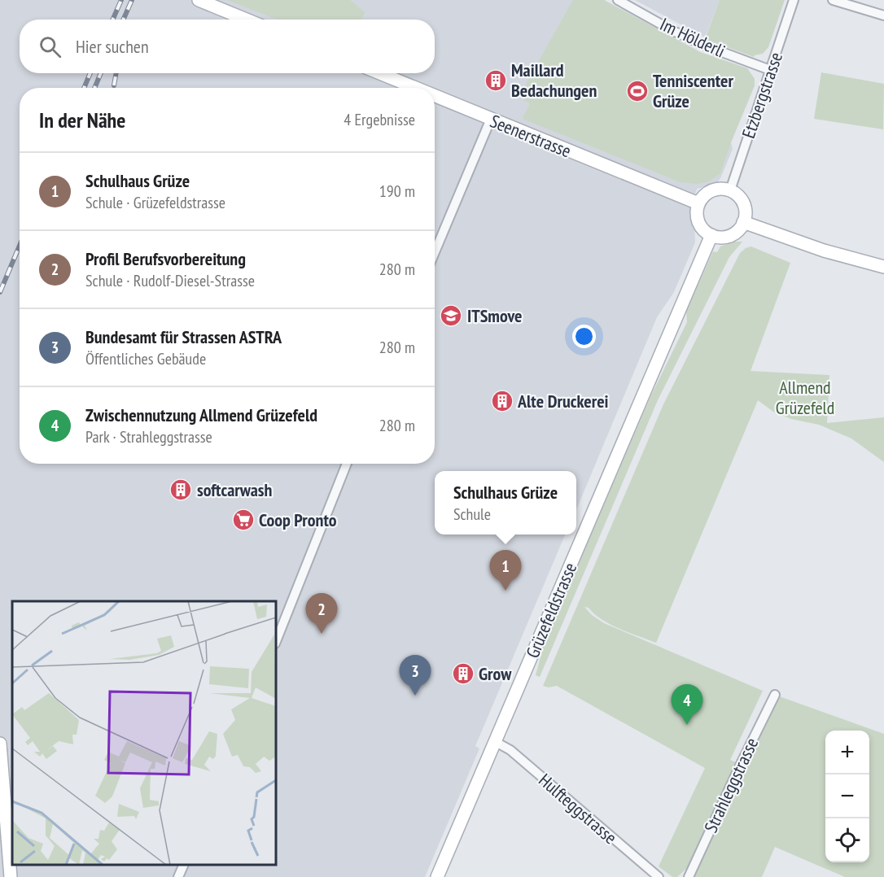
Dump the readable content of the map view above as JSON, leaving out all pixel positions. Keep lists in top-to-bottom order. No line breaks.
{"streets":{"main road":["Seenerstrasse","Grüzefeldstrasse"],"street":["Im Hölderli","Etzbergstrasse","Strahleggstrasse","Hulfteggstrasse"]},"crossings":[["Im Hölderli","Etzbergstrasse"],["Etzbergstrasse","Seenerstrasse"],["Etzbergstrasse","Grüzefeldstrasse"],["Seenerstrasse","Grüzefeldstrasse"],["Grüzefeldstrasse","Hulfteggstrasse"]],"parks":["Allmend Grüzefeld"],"places":{"building":["Maillard Bedachungen","Alte Druckerei","softcarwash","Grow"],"sports":["Tenniscenter Grüze"],"school or university":["ITSmove"],"supermarket":["Coop Pronto"]},"page":{"search":"Hier suchen","heading":["In der Nähe","4 Ergebnisse"],"list":[{"mark":"1","name":"Schulhaus Grüze","note":"Schule · Grüzefeldstrasse","value":"190 m"},{"mark":"2","name":"Profil Berufsvorbereitung","note":"Schule · Rudolf-Diesel-Strasse","value":"280 m"},{"mark":"3","name":"Bundesamt für Strassen ASTRA","note":"Öffentliches Gebäude","value":"280 m"},{"mark":"4","name":"Zwischennutzung Allmend Grüzefeld","note":"Park · Strahleggstrasse","value":"280 m"}],"popup":["Schulhaus Grüze","Schule"],"pins":["1","2","3","4"],"map_buttons":["+","−"]}}
